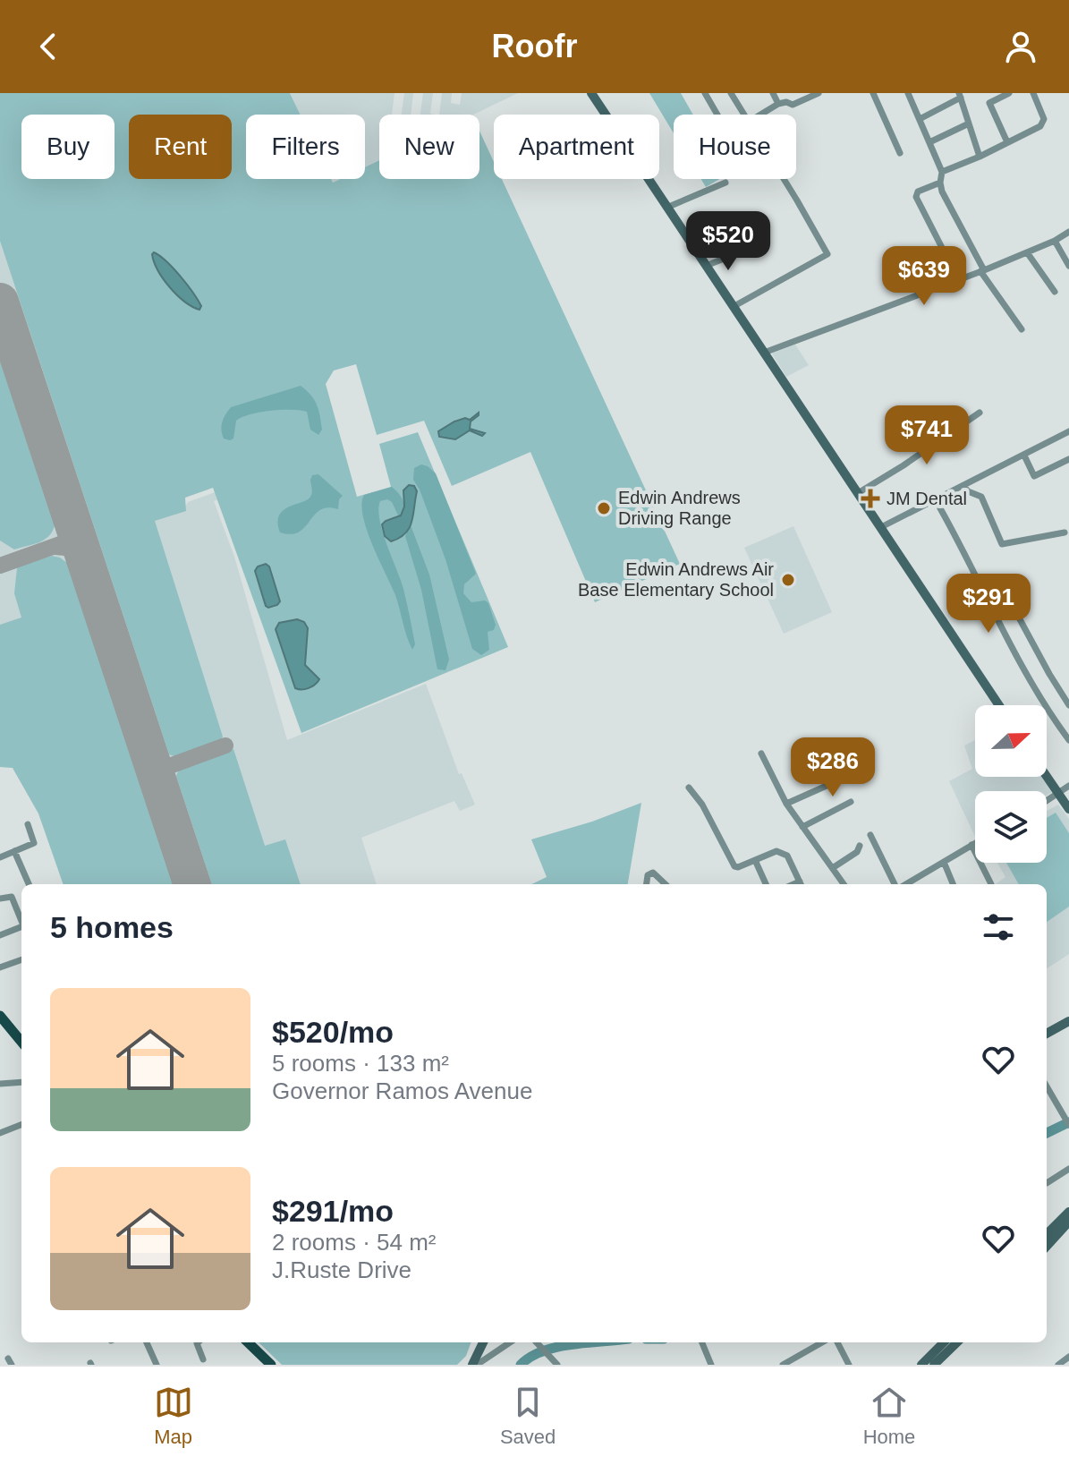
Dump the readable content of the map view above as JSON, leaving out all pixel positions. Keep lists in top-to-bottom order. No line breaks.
{"places":{"health":["JM Dental"],"other":["Edwin Andrews Driving Range","Edwin Andrews Air Base Elementary School"]},"north":"right","page":{"header":"Roofr","chip":["Buy","Rent","Filters","New","Apartment","House"],"price":["$520","$639","$741","$291","$286"],"heading":"5 homes","list":[{"name":"$520/mo","note":"5 rooms · 133 m² · Governor Ramos Avenue"},{"name":"$291/mo","note":"2 rooms · 54 m² · J.Ruste Drive"}],"tabs":["Map","Saved","Home"]}}
